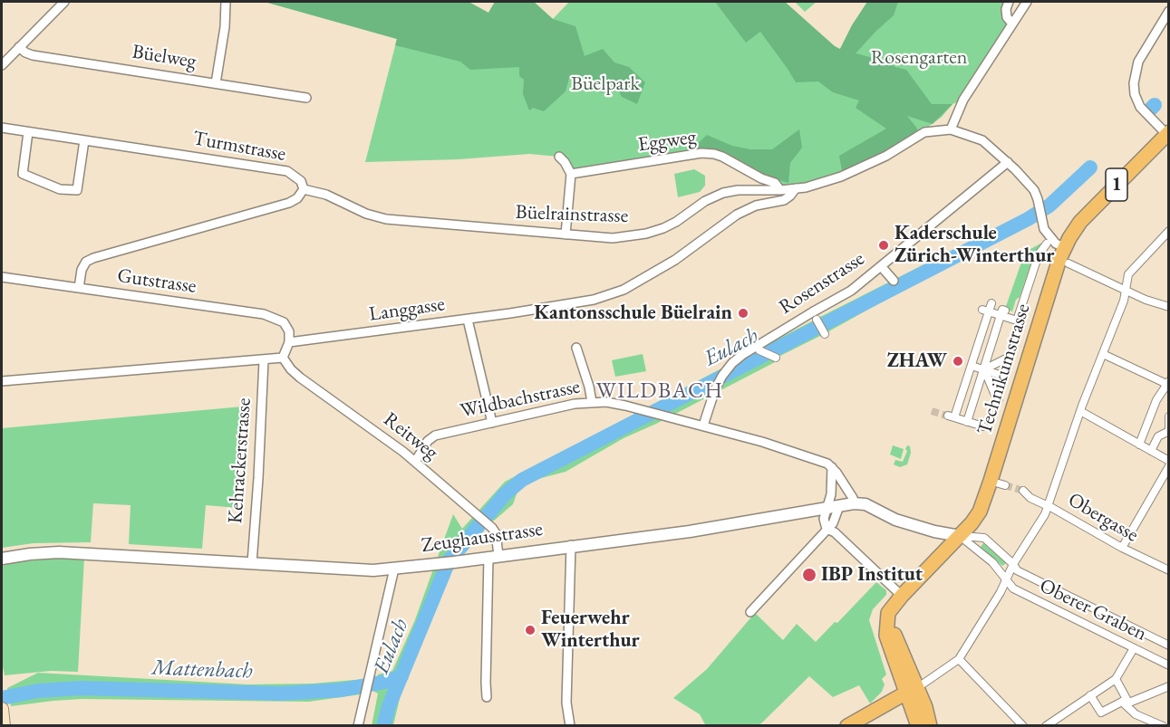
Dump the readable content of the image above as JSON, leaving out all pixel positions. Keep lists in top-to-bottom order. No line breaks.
{"streets":{"main road":["1","Technikumstrasse"],"street":["Büelweg","Eggweg","Turmstrasse","Büelrainstrasse","Gutstrasse","Rosenstrasse","Langgasse","Wildbachstrasse","Reitweg","Kehrackerstrasse","Obergasse","Zeughausstrasse","Oberer Graben"]},"crossings":[["Eggweg","Büelrainstrasse"],["Turmstrasse","Büelrainstrasse"],["Turmstrasse","Gutstrasse"],["1","Technikumstrasse"],["Büelrainstrasse","Langgasse"],["Gutstrasse","Langgasse"],["Rosenstrasse","Wildbachstrasse"],["Technikumstrasse","Zeughausstrasse"],["Technikumstrasse","Oberer Graben"],["Wildbachstrasse","Reitweg"],["Reitweg","Zeughausstrasse"],["Kehrackerstrasse","Zeughausstrasse"],["Zeughausstrasse","Oberer Graben"]],"districts":["WILDBACH"],"water":["Eulach","Mattenbach"],"parks":["Rosengarten","Büelpark"],"places":["Kaderschule Zürich-Winterthur","Kantonsschule Büelrain","ZHAW","IBP Institut","Feuerwehr Winterthur"]}
